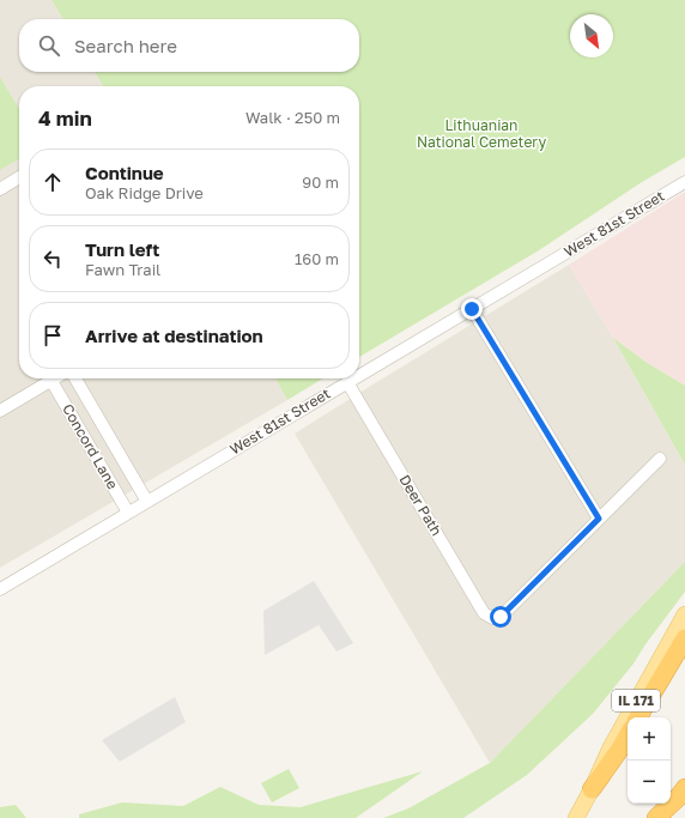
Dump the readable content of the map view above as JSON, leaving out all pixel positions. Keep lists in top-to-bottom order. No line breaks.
{"streets":{"main road":["IL 171"],"street":["West 81st Street","Concord Lane","Deer Path"]},"crossings":[["West 81st Street","Concord Lane"],["West 81st Street","Deer Path"]],"parks":["Lithuanian National Cemetery"],"north":"bottom right","page":{"search":"Search here","heading":["4 min","Walk · 250 m"],"list":[["Continue","Oak Ridge Drive","90 m"],["Turn left","Fawn Trail","160 m"],"Arrive at destination"],"map_buttons":["+","−"]}}
